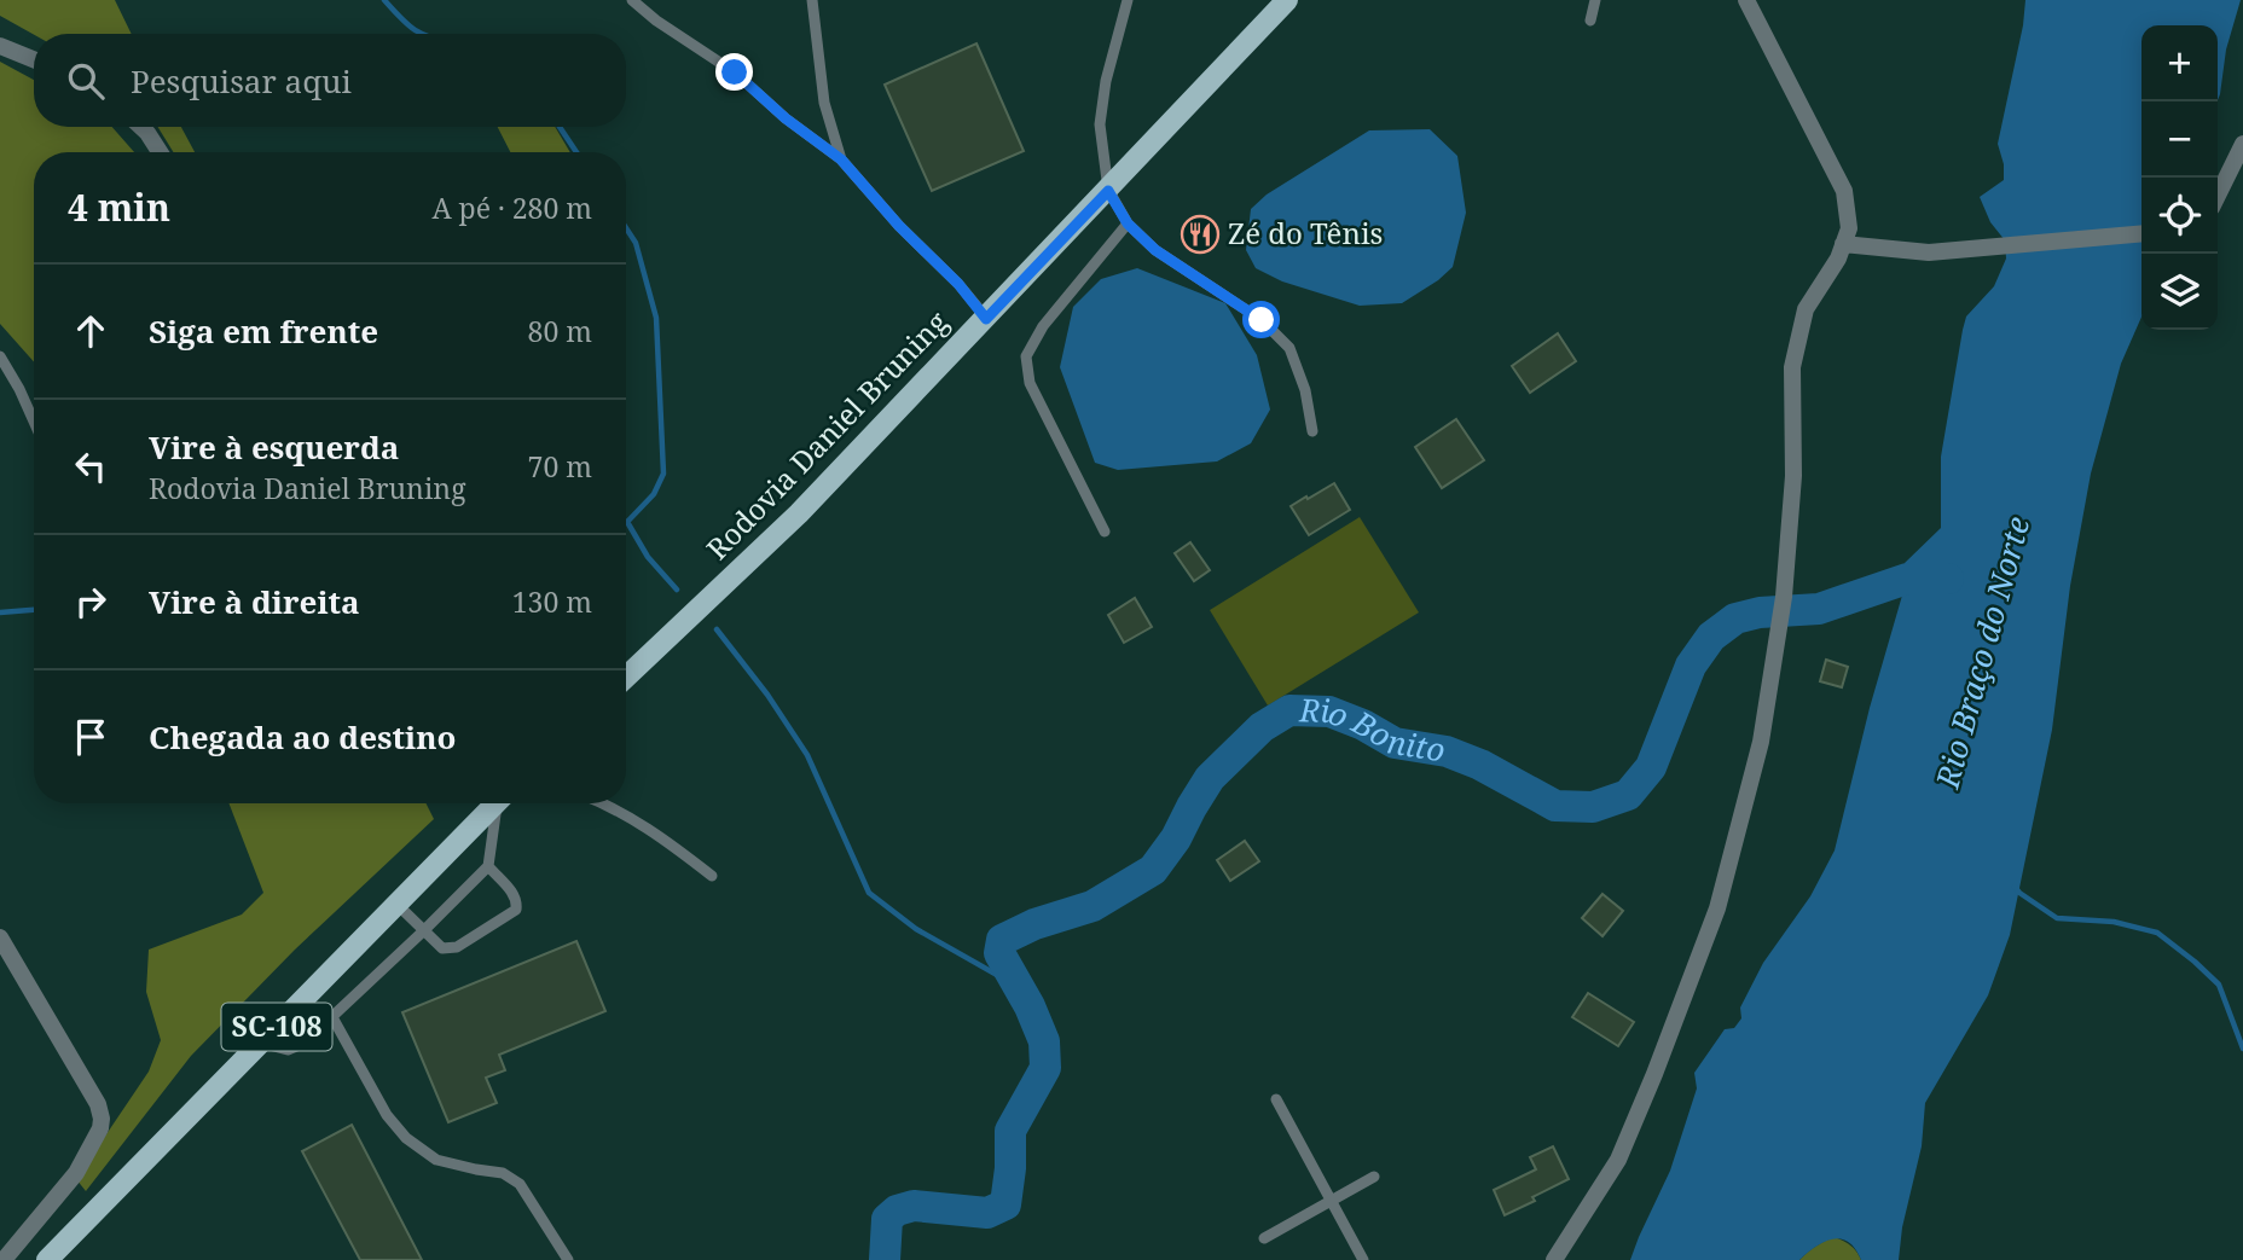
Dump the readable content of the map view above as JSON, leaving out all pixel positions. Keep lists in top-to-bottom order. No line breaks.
{"streets":{"main road":["Rodovia Daniel Bruning","SC-108"]},"water":["Rio Braço do Norte","Rio Bonito"],"places":{"restaurant":["Zé do Tênis"]},"page":{"map_buttons":["+","−"],"search":"Pesquisar aqui","heading":["4 min","A pé · 280 m"],"list":[["Siga em frente","80 m"],["Vire à esquerda","Rodovia Daniel Bruning","70 m"],["Vire à direita","130 m"],"Chegada ao destino"]}}
